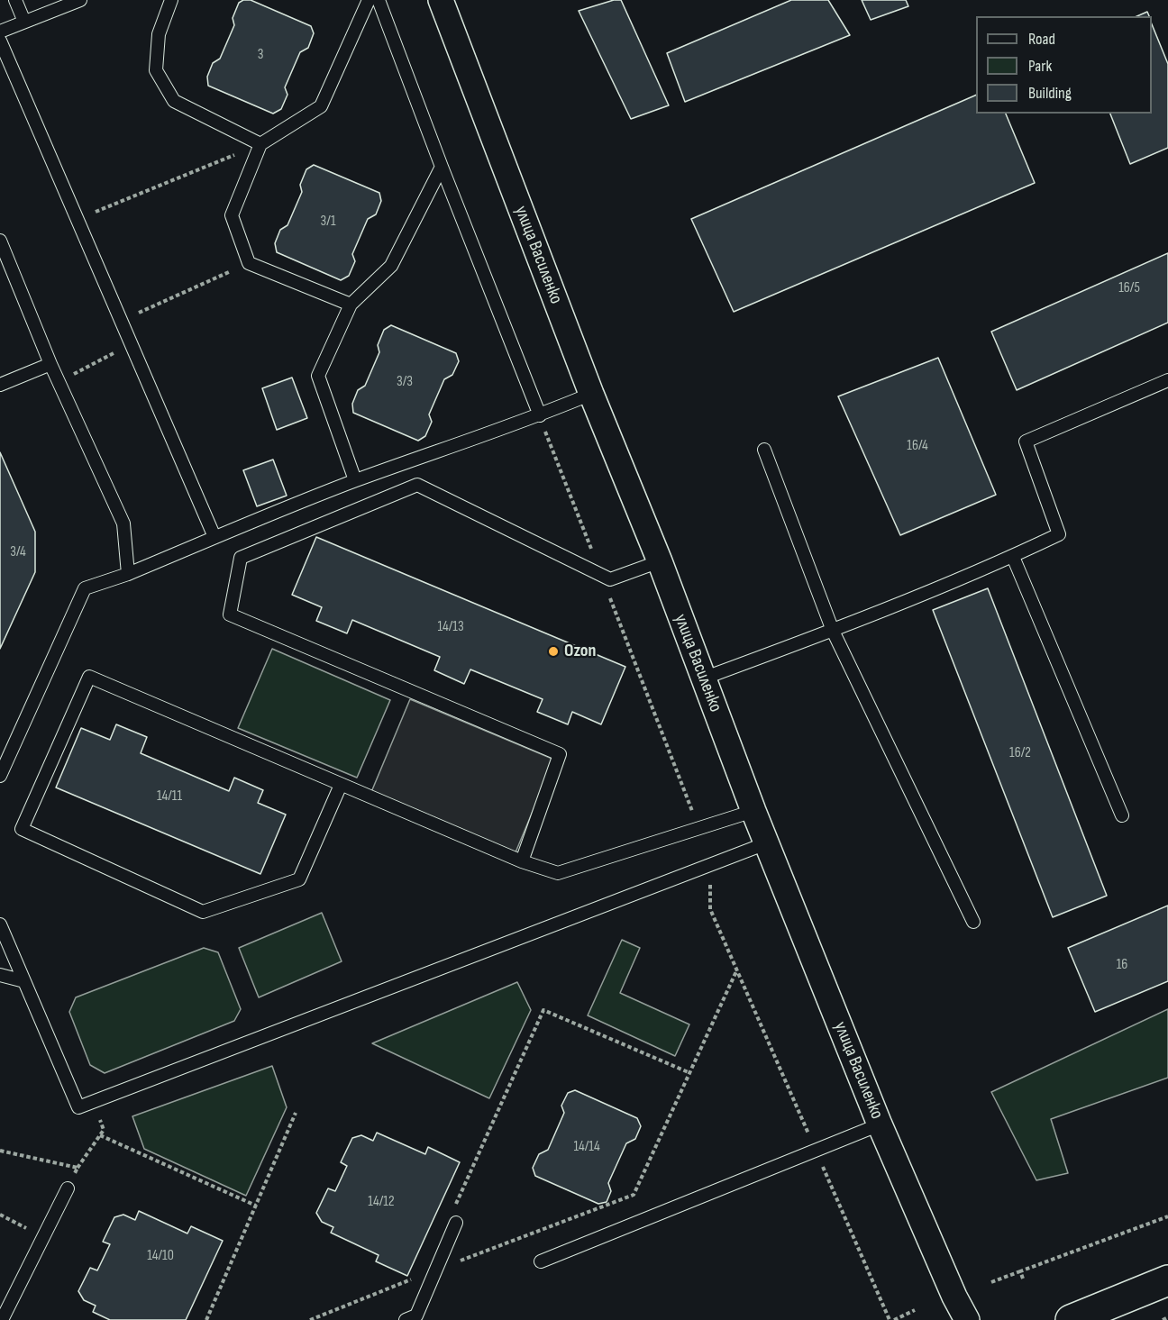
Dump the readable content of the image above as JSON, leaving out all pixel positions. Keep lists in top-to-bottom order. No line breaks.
{"streets":{"street":["улица Василенко"]},"places":["Ozon"],"house_numbers":["3","3/1","16/5","3/3","16/4","3/4","14/13","16/2","14/11","16","14/14","14/12","14/10"],"legend":["Road","Park","Building"]}
